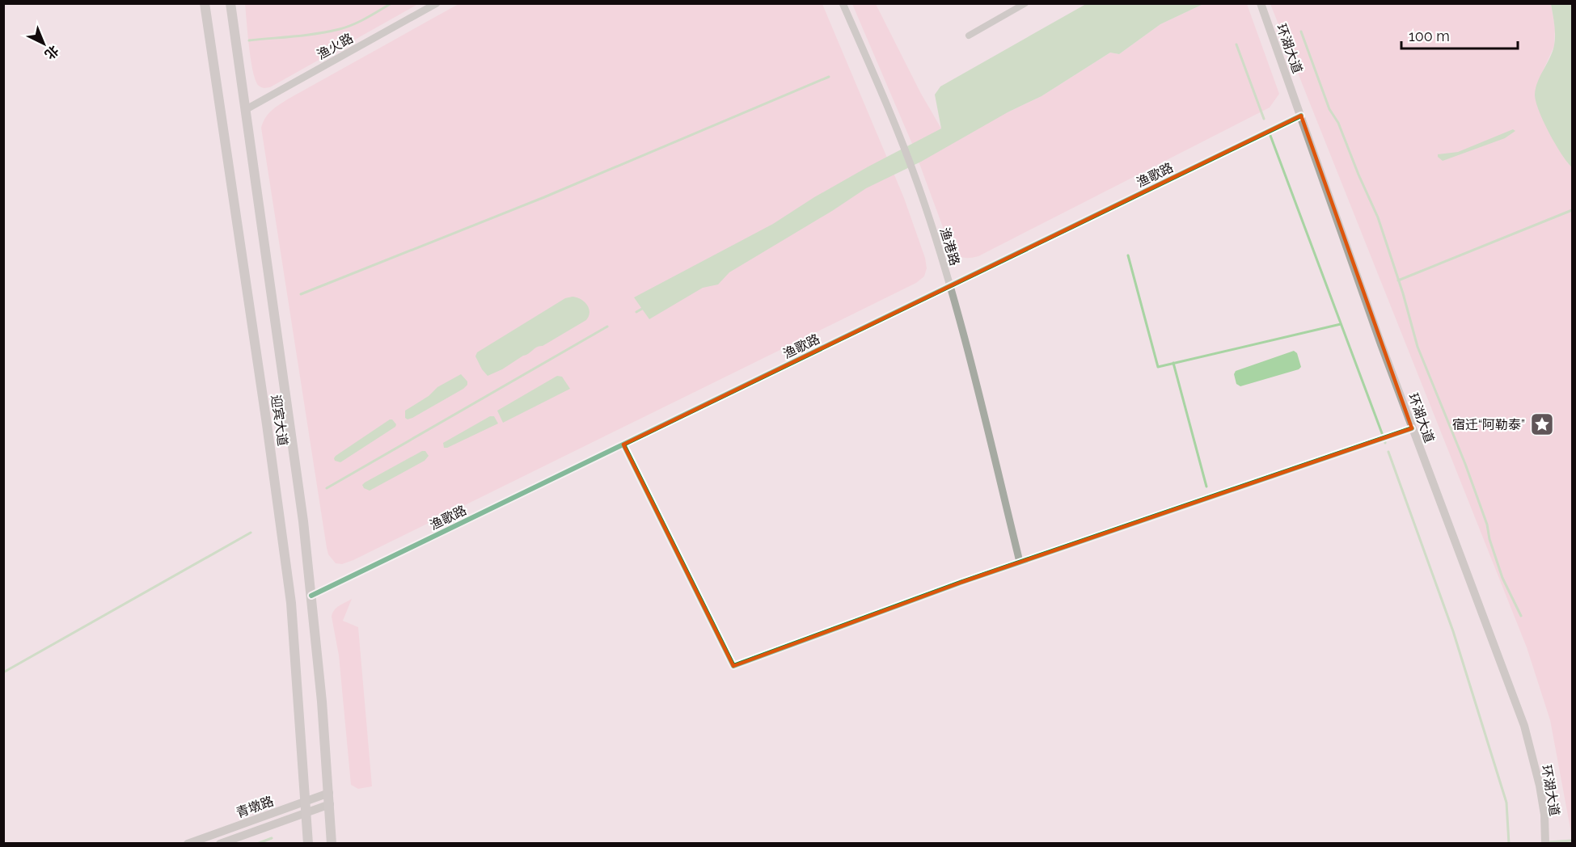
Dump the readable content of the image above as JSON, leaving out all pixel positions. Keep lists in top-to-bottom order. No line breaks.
{"streets":{"highway":["迎宾大道"],"main road":["环湖大道","青墩路"],"street":["渔火路","渔歌路","渔港路"]},"crossings":[["渔火路","迎宾大道"],["环湖大道","渔歌路"],["渔歌路","渔港路"],["渔歌路","迎宾大道"],["迎宾大道","青墩路"]],"places":{"place":["宿迁“阿勒泰”"]},"scale_bar":"100 m","north":"bottom right"}
